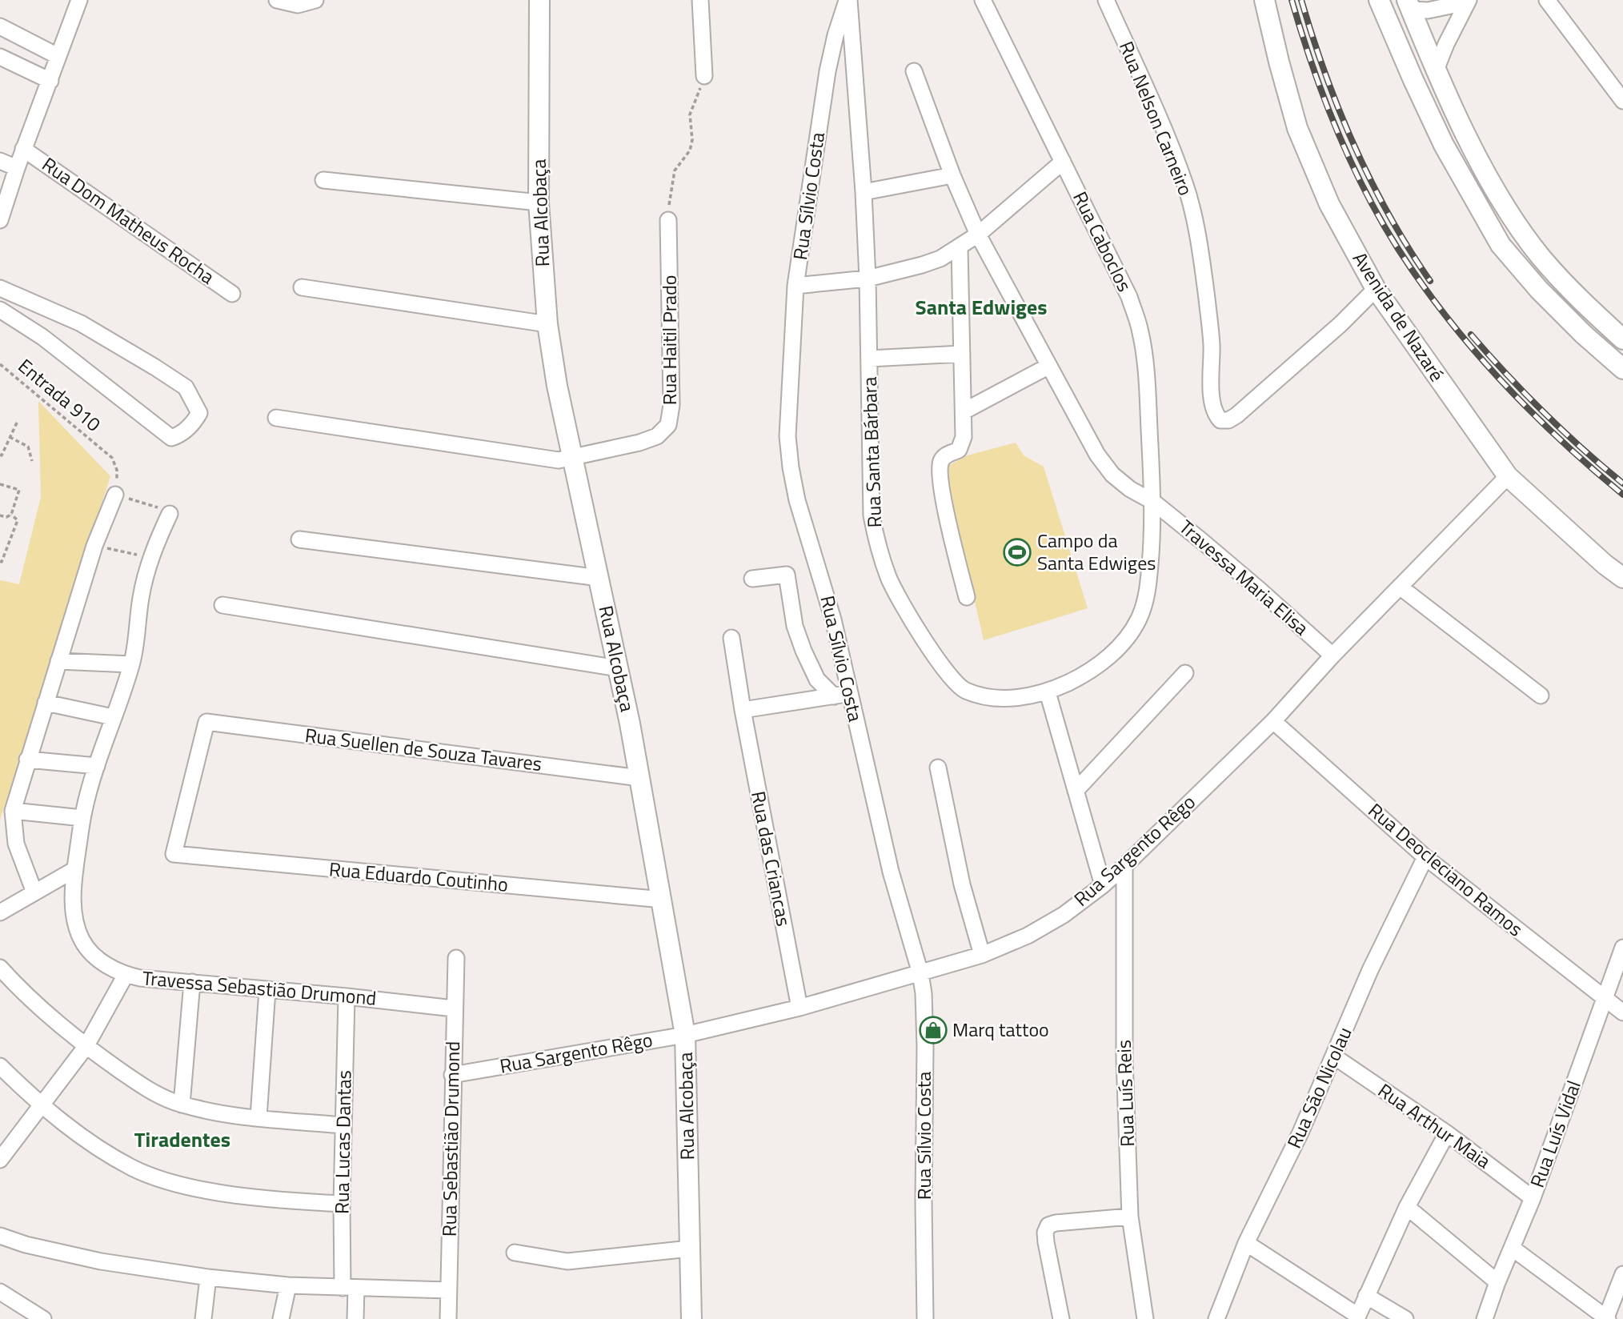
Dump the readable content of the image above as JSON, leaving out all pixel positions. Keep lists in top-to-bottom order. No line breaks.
{"streets":{"main road":["Rua Alcobaça","Avenida de Nazaré"],"street":["Rua Nelson Carneiro","Rua Sílvio Costa","Rua Dom Matheus Rocha","Rua Caboclos","Rua Haitil Prado","Rua Santa Bárbara","Travessa Maria Elisa","Rua Suellen de Souza Tavares","Rua Sargento Rêgo","Rua das Criancas","Rua Deocleciano Ramos","Rua Eduardo Coutinho","Travessa Sebastião Drumond","Rua São Nicolau","Rua Luís Reis","Rua Arthur Maia","Rua Luís Vidal","Rua Sebastião Drumond","Rua Lucas Dantas"],"path":["Entrada 910"]},"crossings":[["Rua Nelson Carneiro","Avenida de Nazaré"],["Rua Sílvio Costa","Rua Santa Bárbara"],["Rua Sílvio Costa","Rua Sargento Rêgo"],["Rua Alcobaça","Rua Haitil Prado"],["Rua Alcobaça","Rua Suellen de Souza Tavares"],["Rua Alcobaça","Rua Sargento Rêgo"],["Rua Alcobaça","Rua Eduardo Coutinho"],["Rua Caboclos","Rua Santa Bárbara"],["Rua Caboclos","Travessa Maria Elisa"],["Avenida de Nazaré","Rua Sargento Rêgo"],["Rua Santa Bárbara","Travessa Maria Elisa"],["Travessa Maria Elisa","Rua Sargento Rêgo"],["Rua Suellen de Souza Tavares","Rua Eduardo Coutinho"],["Rua Sargento Rêgo","Rua das Criancas"],["Rua Sargento Rêgo","Rua Deocleciano Ramos"],["Rua Sargento Rêgo","Rua Luís Reis"],["Rua Sargento Rêgo","Rua Sebastião Drumond"],["Rua Deocleciano Ramos","Rua São Nicolau"],["Rua Deocleciano Ramos","Rua Luís Vidal"],["Travessa Sebastião Drumond","Rua Sebastião Drumond"],["Travessa Sebastião Drumond","Rua Lucas Dantas"],["Rua São Nicolau","Rua Arthur Maia"],["Rua Arthur Maia","Rua Luís Vidal"]],"districts":["Santa Edwiges","Tiradentes"],"places":{"sports":["Campo da Santa Edwiges"],"shop":["Marq tattoo"]}}
